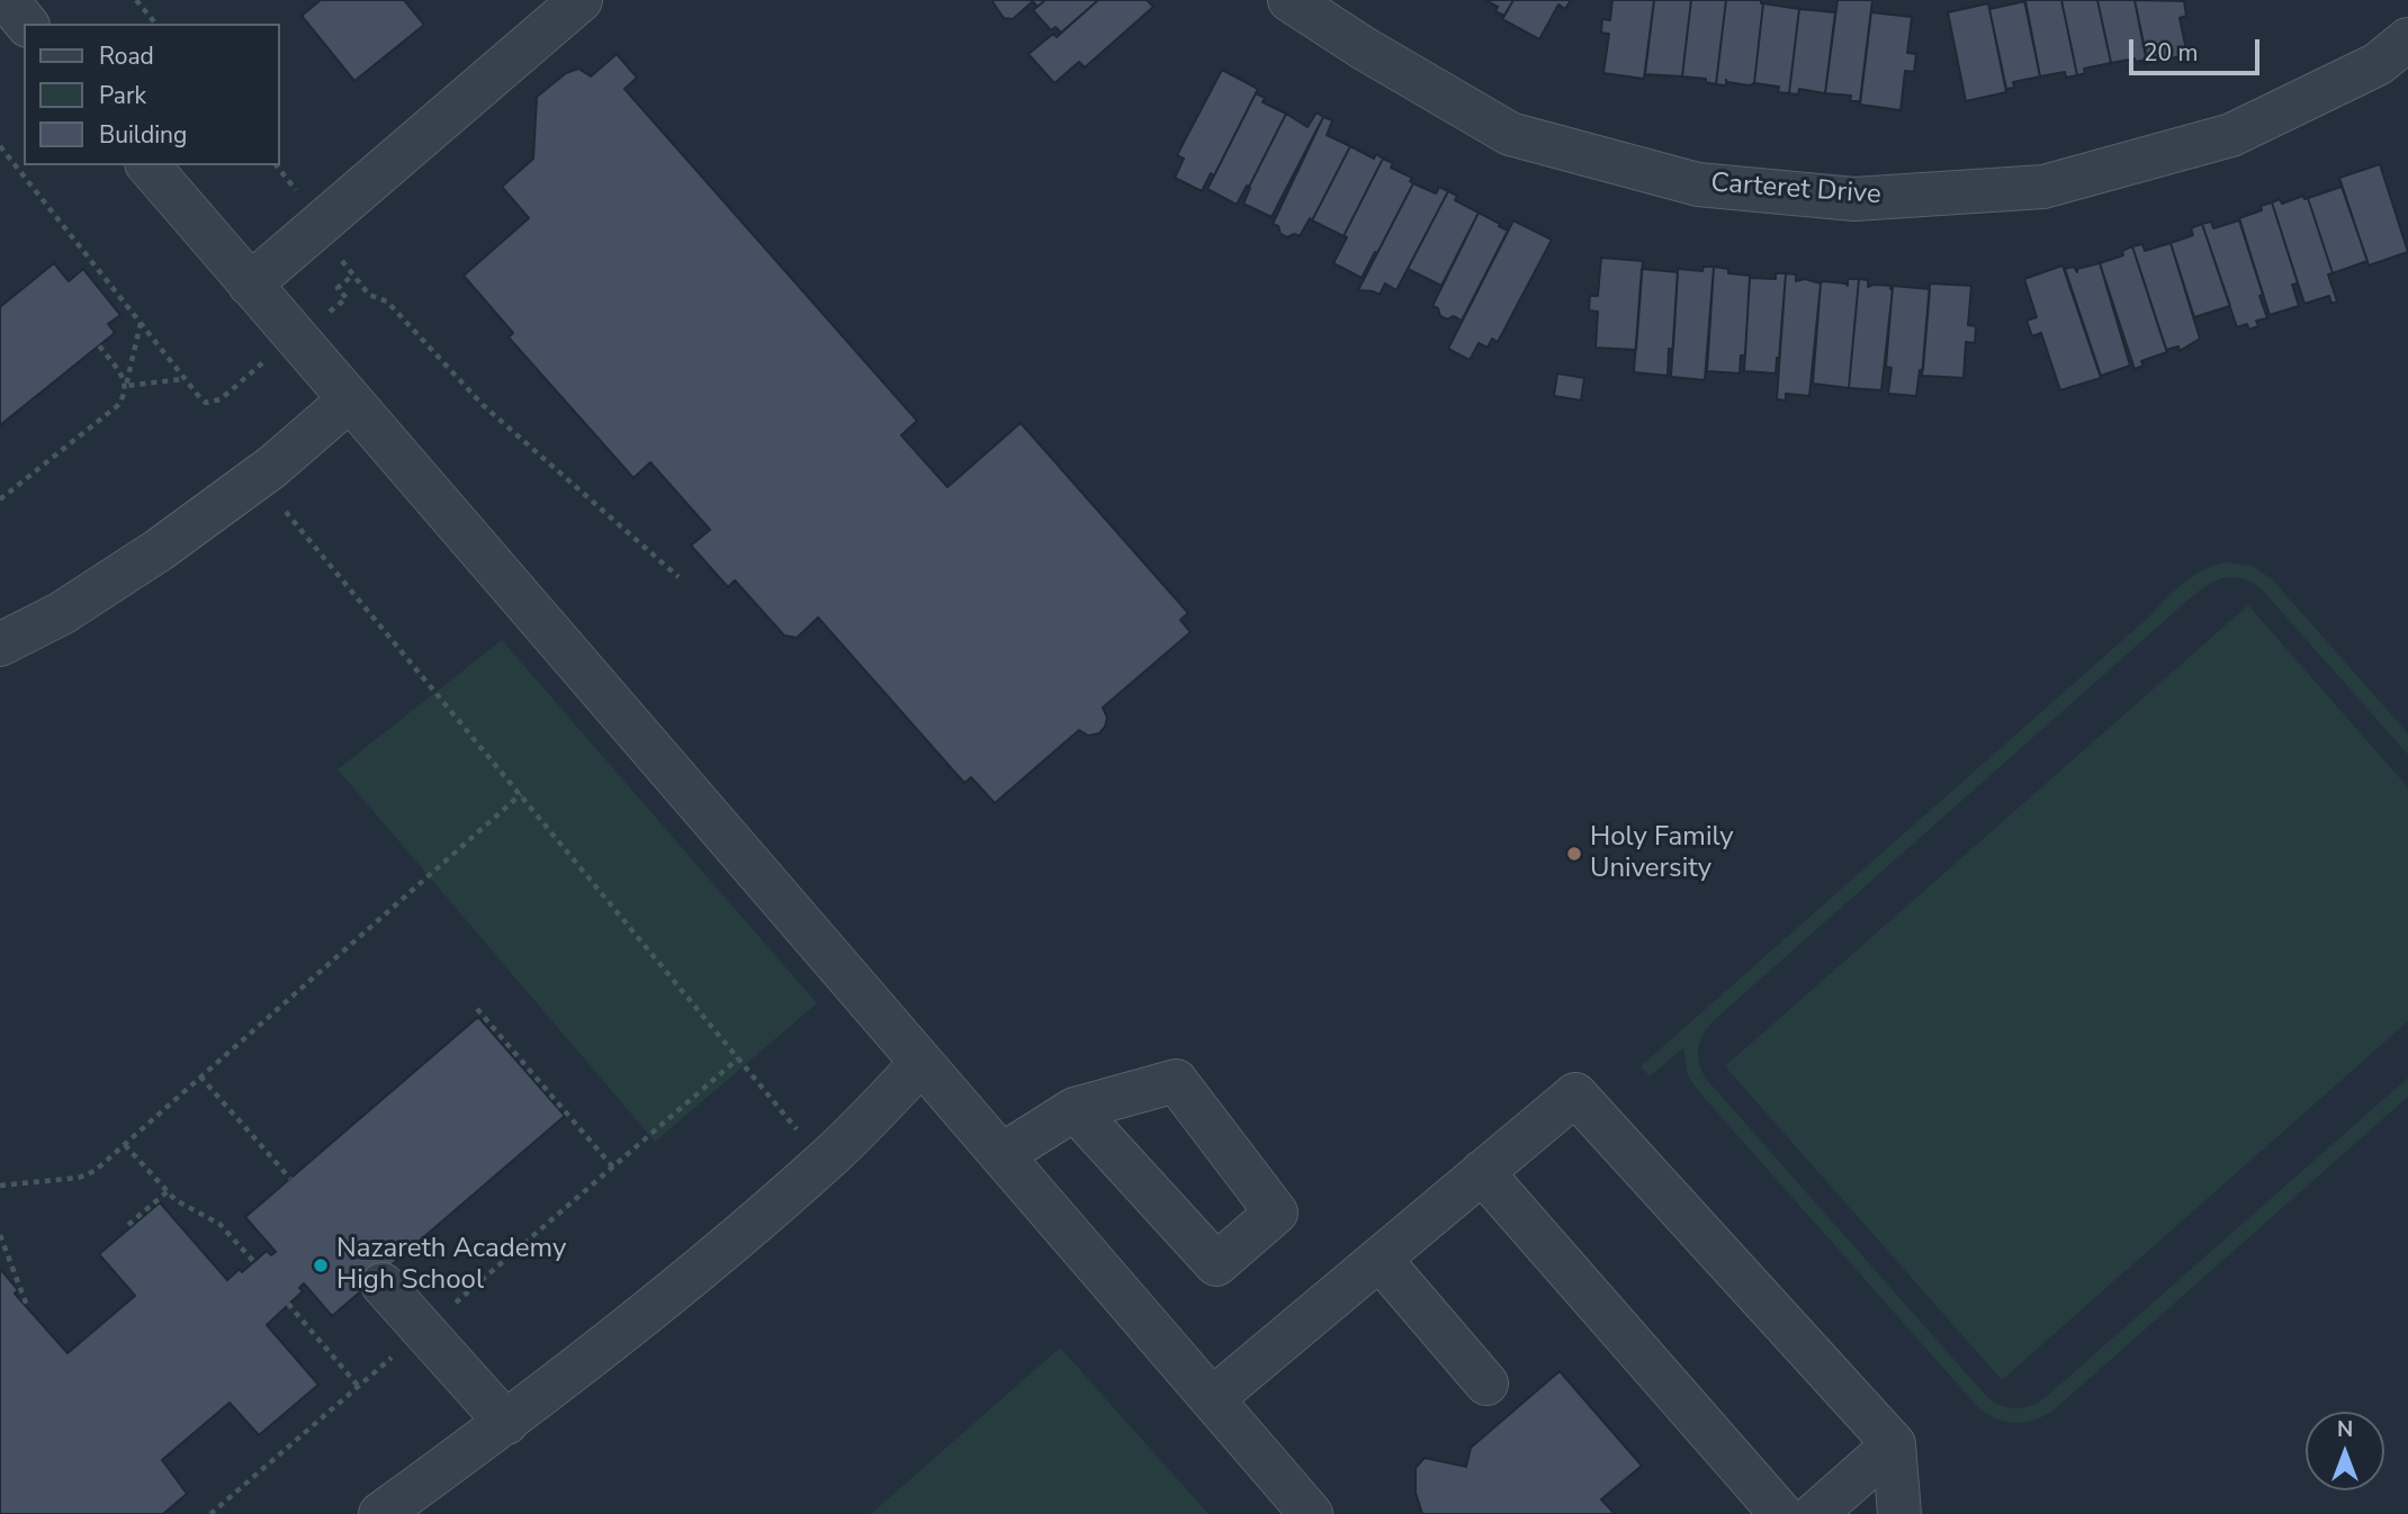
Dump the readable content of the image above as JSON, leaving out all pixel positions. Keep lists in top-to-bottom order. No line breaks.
{"streets":{"street":["Carteret Drive"]},"places":["Holy Family University","Nazareth Academy High School"],"legend":["Road","Park","Building"],"scale_bar":"20 m","north":"top"}
